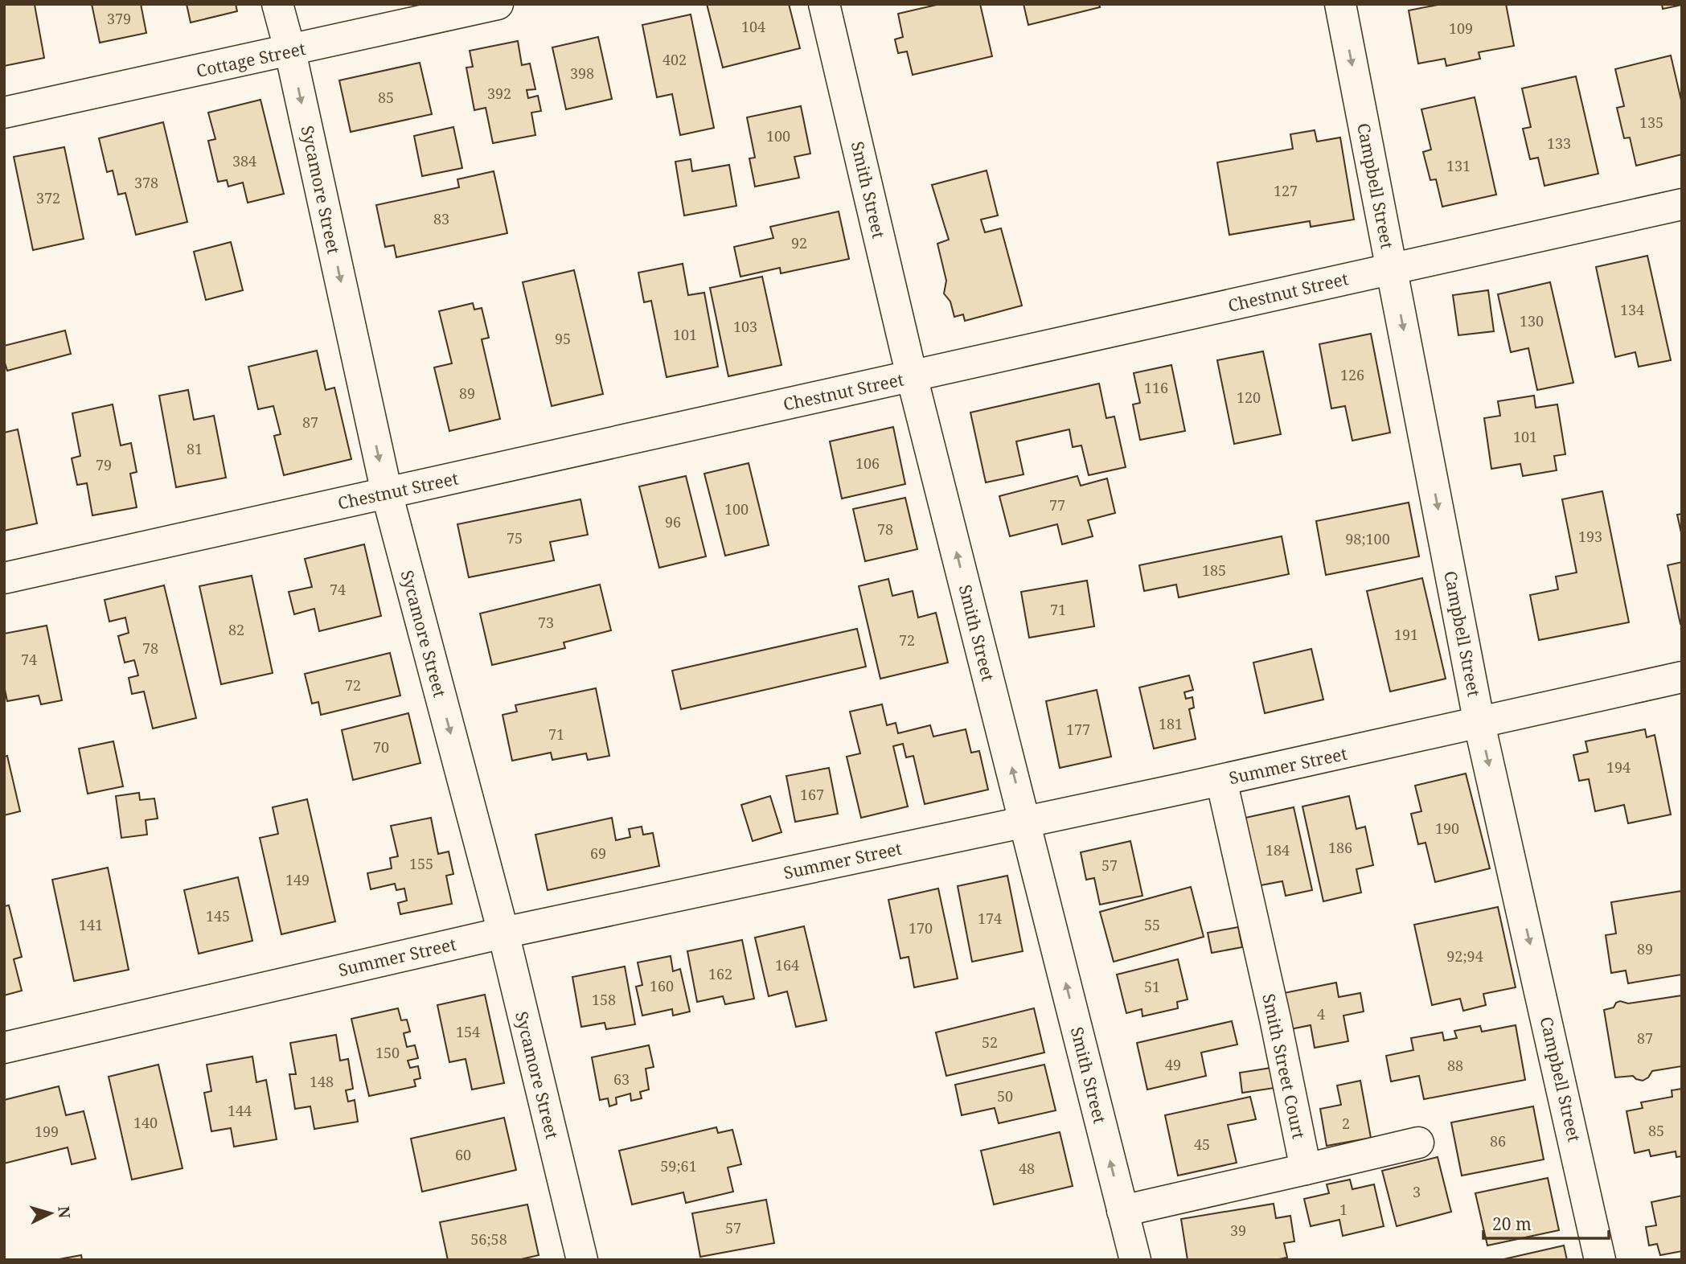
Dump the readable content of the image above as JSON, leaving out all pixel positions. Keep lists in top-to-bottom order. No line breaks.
{"streets":{"street":["Cottage Street","Campbell Street","Sycamore Street","Smith Street","Chestnut Street","Summer Street","Smith Street Court"]},"crossings":[["Cottage Street","Sycamore Street"],["Campbell Street","Chestnut Street"],["Campbell Street","Summer Street"],["Sycamore Street","Chestnut Street"],["Sycamore Street","Summer Street"],["Smith Street","Chestnut Street"],["Smith Street","Summer Street"],["Summer Street","Smith Street Court"]],"one_way":["Campbell Street","Sycamore Street","Smith Street"],"house_numbers":["379","104","109","402","398","392","85","135","100","133","384","131","378","127","372","83","92","134","130","103","101","95","126","116","89","120","87","101","81","106","79","77","100","96","78","193","75","98;100","185","74","71","73","82","191","72","78","74","72","181","177","71","70","194","167","190","186","184","69","155","57","149","145","174","141","55","170","89","92;94","164","162","160","51","158","4","154","87","52","150","49","88","63","148","50","144","140","2","85","199","86","45","60","59;61","48","3","1","57","39","56;58"],"scale_bar":"20 m","north":"right"}
